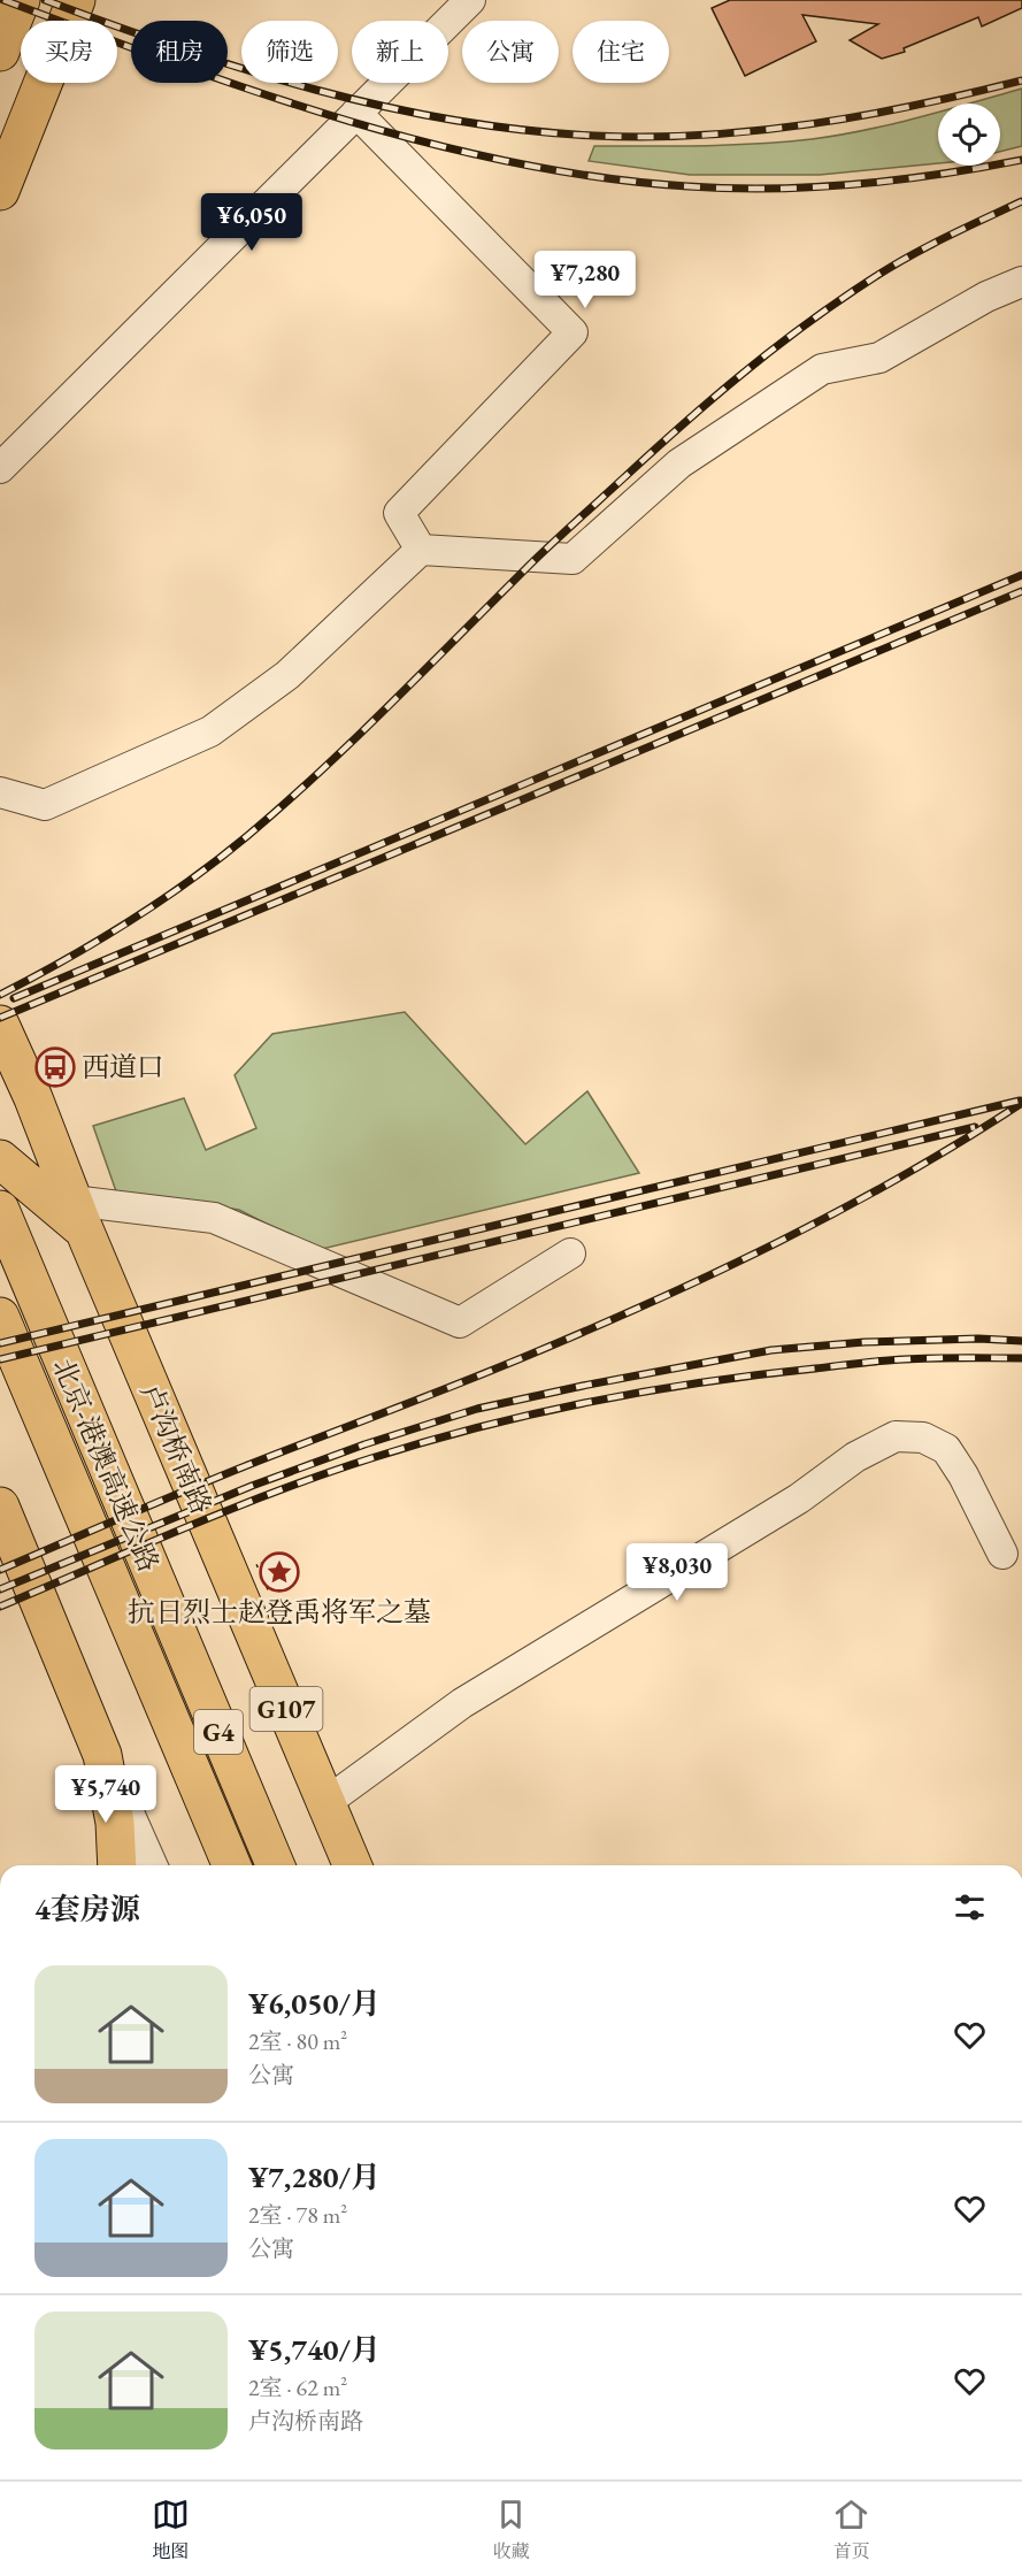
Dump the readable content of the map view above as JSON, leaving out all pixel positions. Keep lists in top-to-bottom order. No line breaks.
{"streets":{"highway":["卢沟桥南路","北京-港澳高速公路","G107","G4"]},"places":{"bus stop":["西道口"],"place":["抗日烈士赵登禹将军之墓"]},"page":{"chip":["买房","租房","筛选","新上","公寓","住宅"],"price":["¥6,050","¥7,280","¥8,030","¥5,740"],"heading":"4套房源","list":[{"name":"¥6,050/月","note":"2室 · 80 m² · 公寓"},{"name":"¥7,280/月","note":"2室 · 78 m² · 公寓"},{"name":"¥5,740/月","note":"2室 · 62 m² · 卢沟桥南路"}],"tabs":["地图","收藏","首页"]}}
